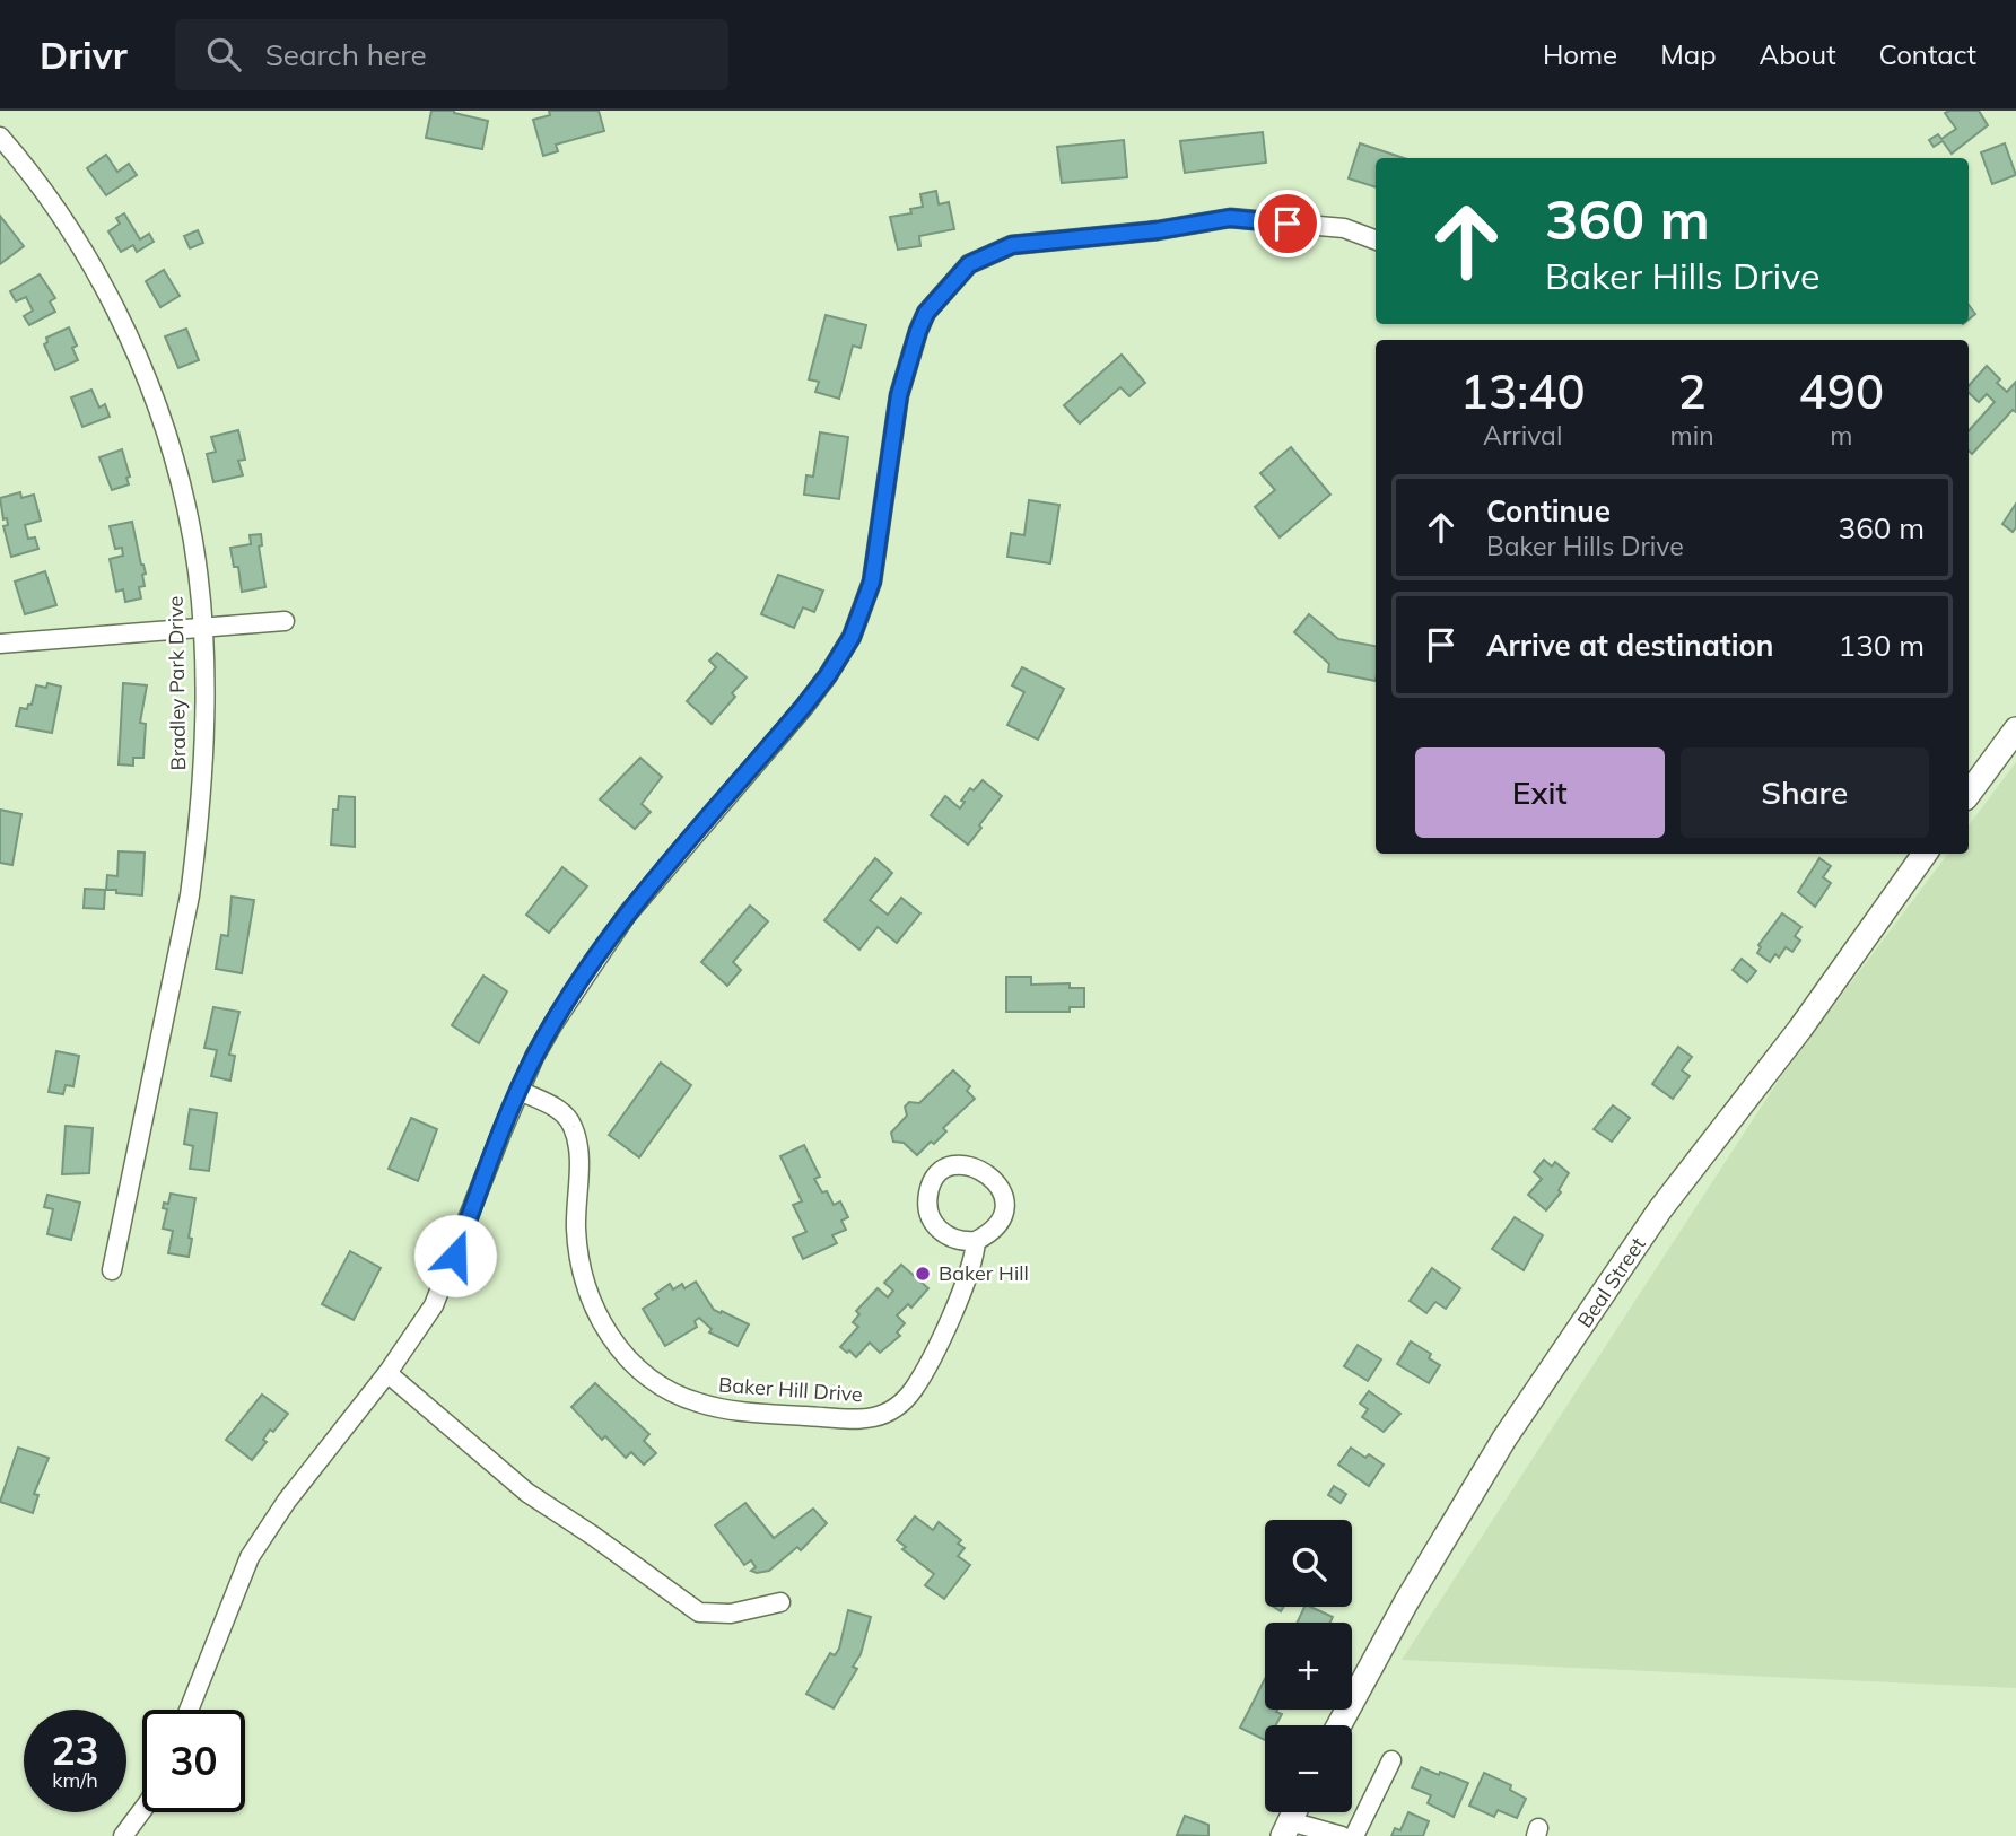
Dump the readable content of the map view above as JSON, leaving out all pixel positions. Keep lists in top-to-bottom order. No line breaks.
{"streets":{"street":["Bradley Park Drive","Beal Street","Baker Hill Drive"]},"places":["Baker Hill"],"page":{"header":"Drivr","search":"Search here","nav":["Home","Map","About","Contact"],"turn":["360 m","Baker Hills Drive"],"eta":["13:40","Arrival","2","min","490","m"],"list":[{"name":"Continue","note":"Baker Hills Drive","value":"360 m"},{"name":"Arrive at destination","value":"130 m"}],"buttons":["Exit","Share"],"map_buttons":["+","−"],"speed":"23 km/h","limit":"30"}}
